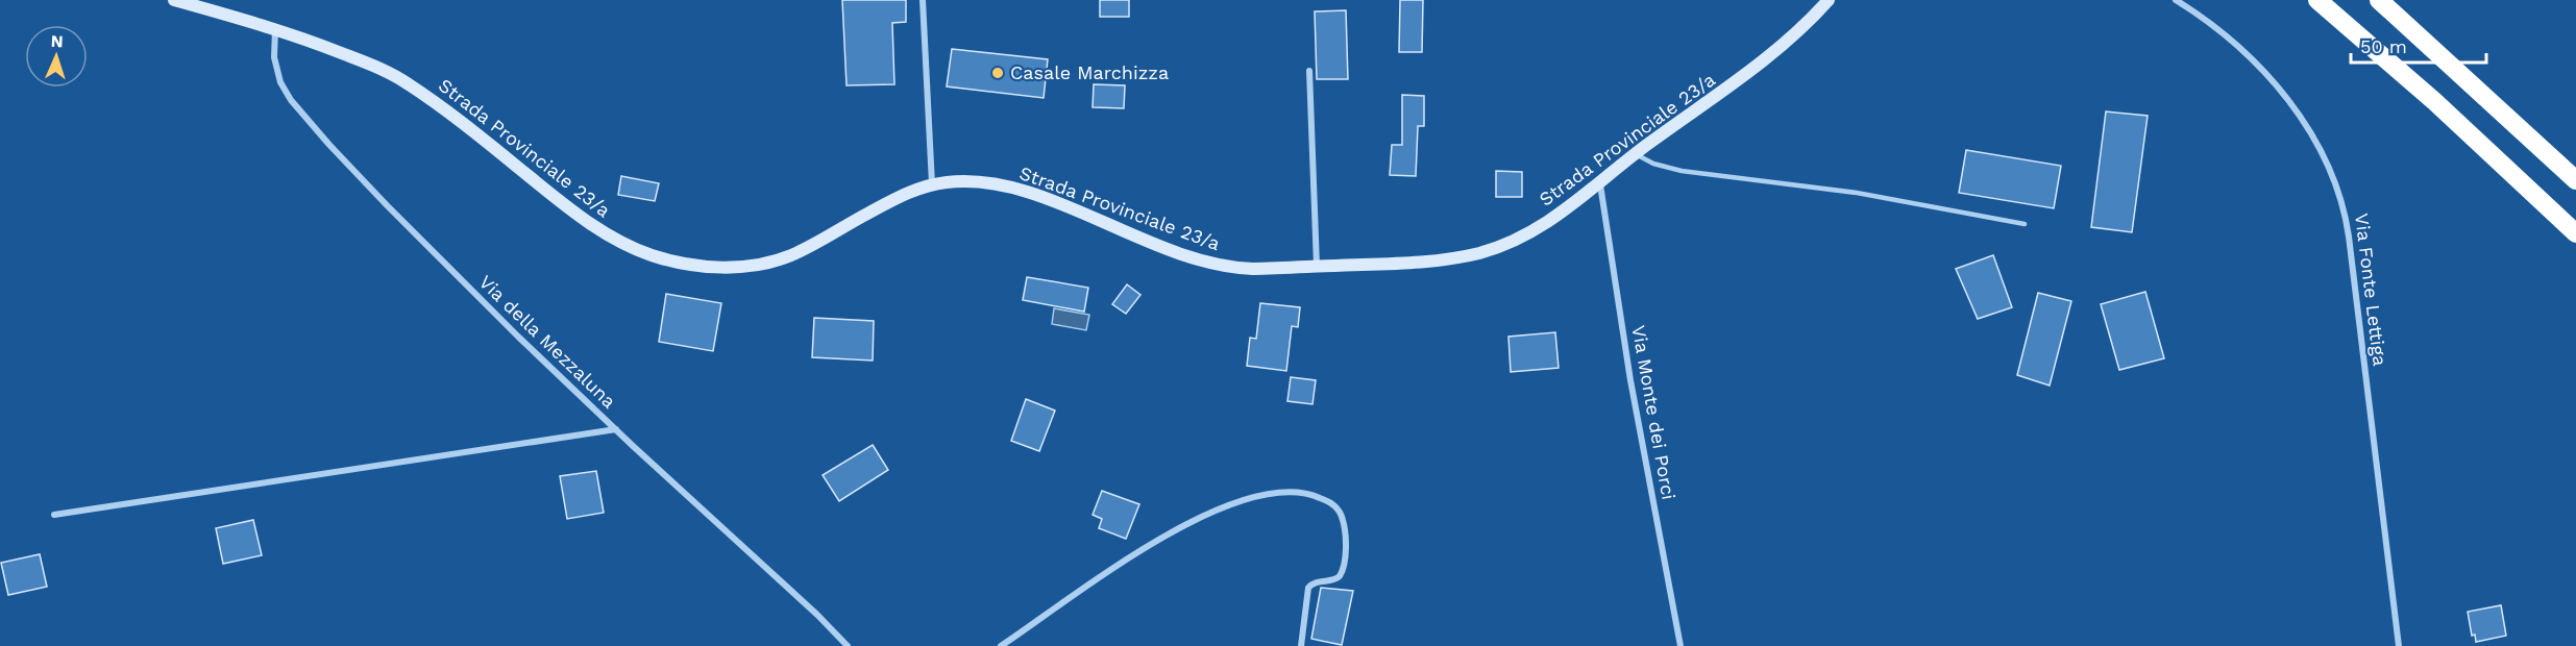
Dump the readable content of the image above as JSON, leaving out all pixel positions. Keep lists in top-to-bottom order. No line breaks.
{"streets":{"street":["Strada Provinciale 23/a","Via Fonte Lettiga","Via della Mezzaluna","Via Monte dei Porci"]},"crossings":[["Strada Provinciale 23/a","Via della Mezzaluna"],["Strada Provinciale 23/a","Via Monte dei Porci"]],"places":["Casale Marchizza"],"scale_bar":"50 m","north":"top"}
